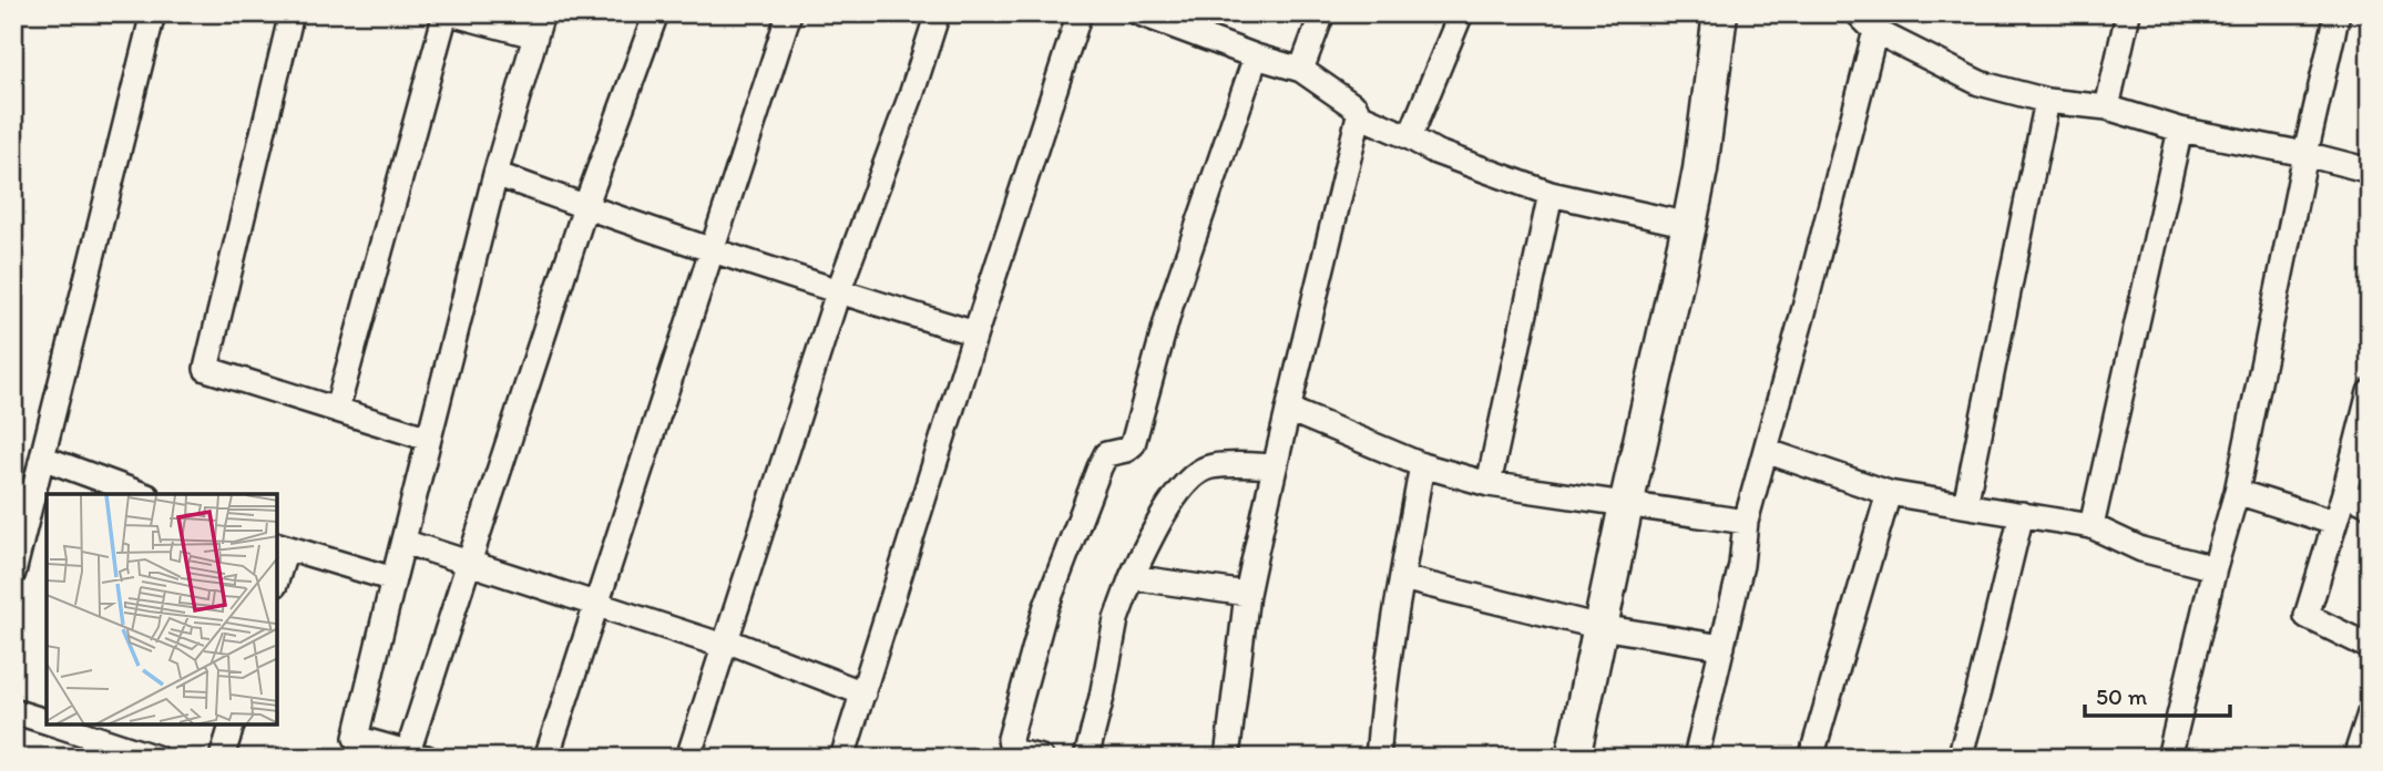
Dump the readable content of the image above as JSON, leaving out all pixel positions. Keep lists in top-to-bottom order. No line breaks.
{"scale_bar":"50 m"}
